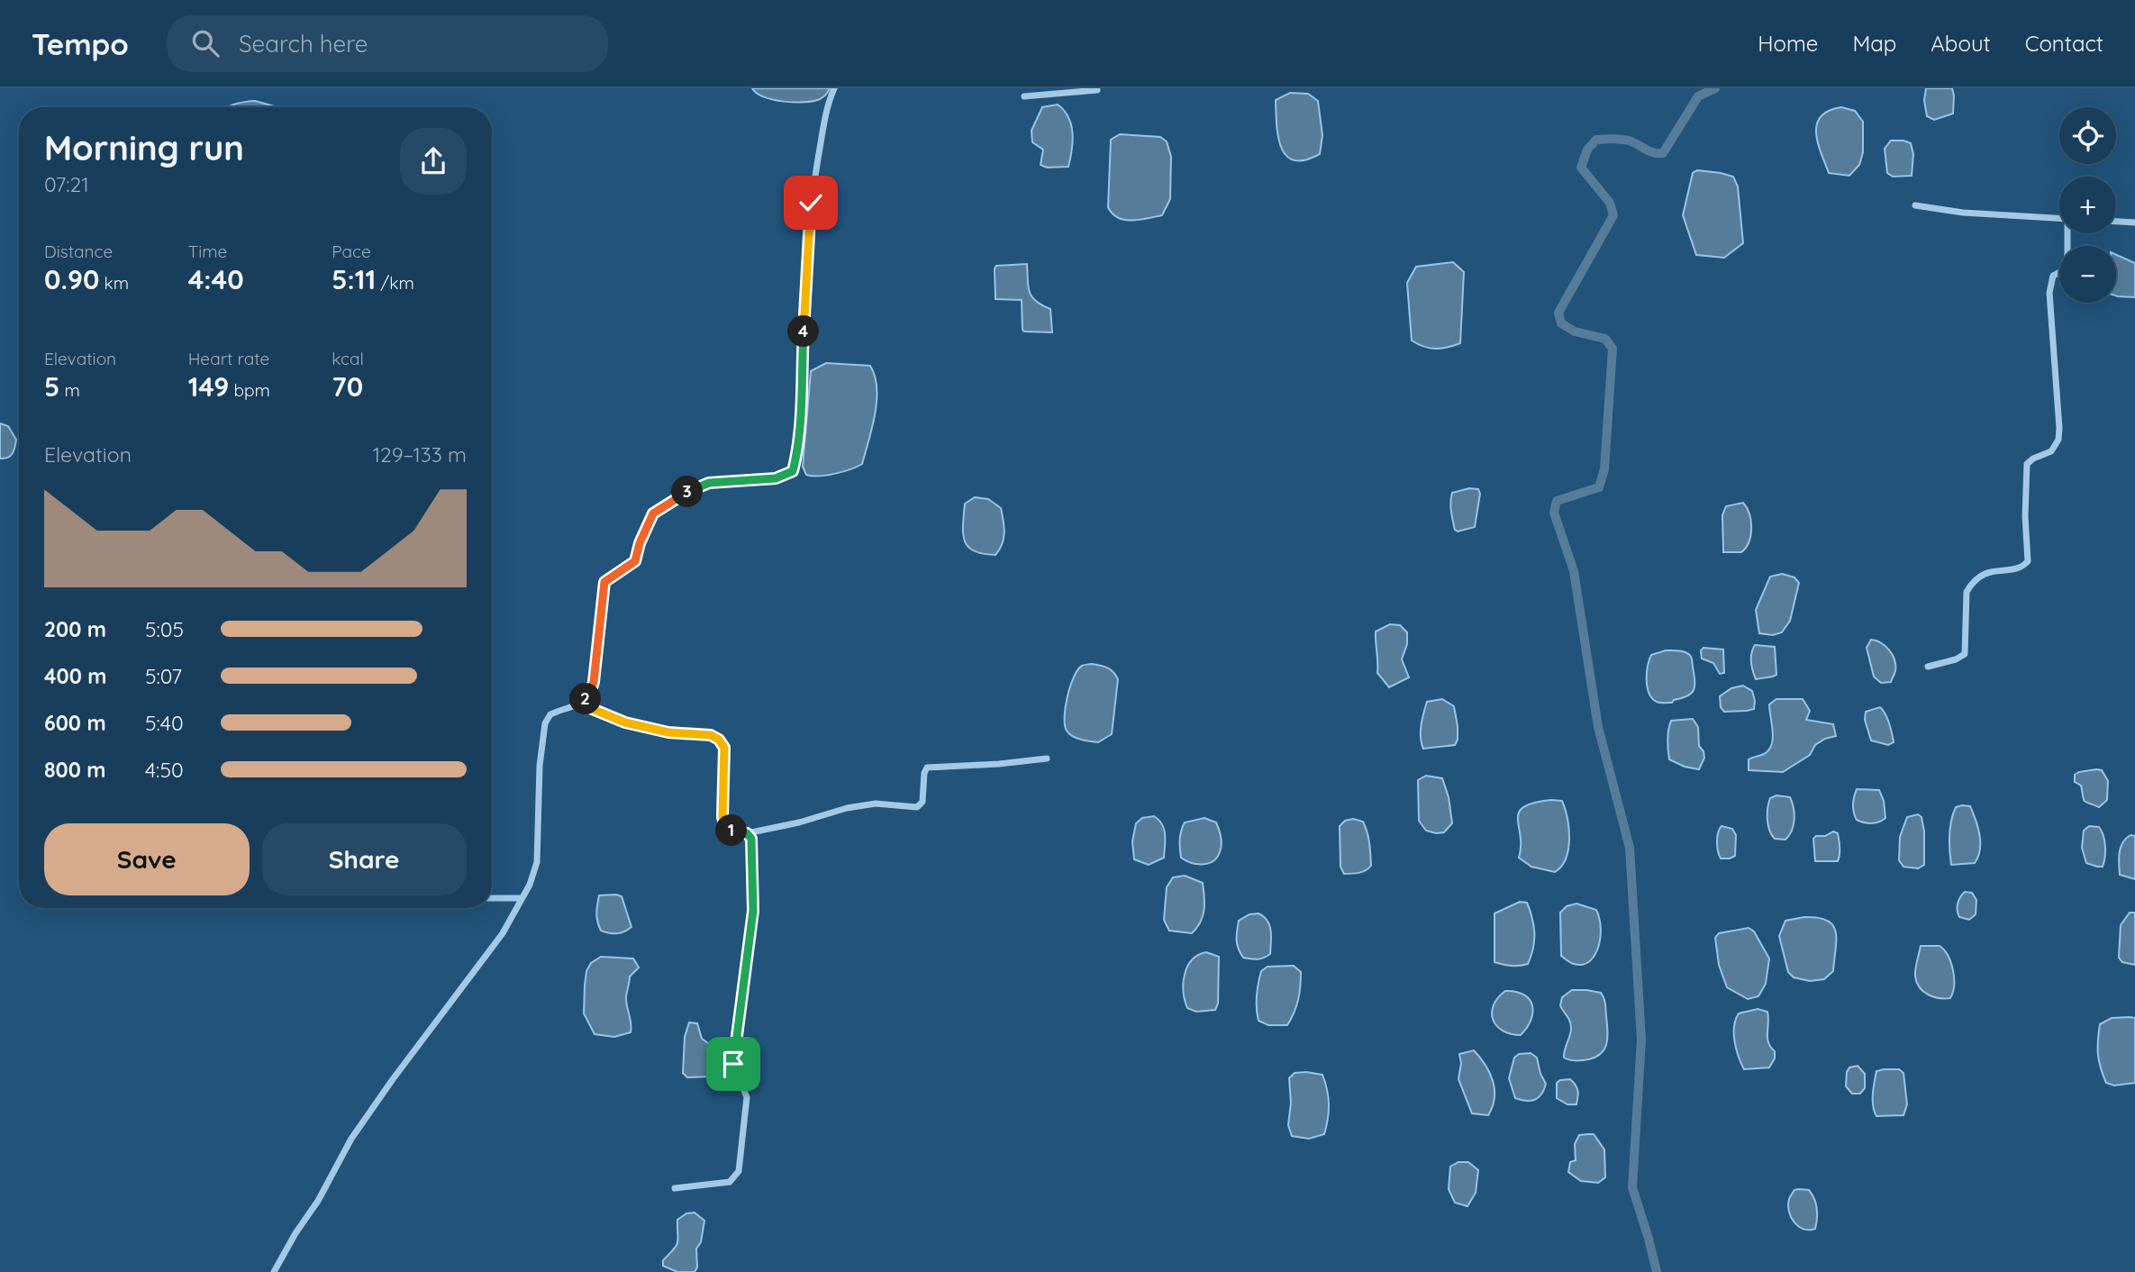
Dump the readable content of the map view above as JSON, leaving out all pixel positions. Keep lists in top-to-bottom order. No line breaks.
{"page":{"header":"Tempo","search":"Search here","nav":["Home","Map","About","Contact"],"map_buttons":["+","−"],"heading":["Morning run","07:21"],"stats":[["Distance","0.90 km"],["Time","4:40"],["Pace","5:11 /km"],["Elevation","5 m"],["Heart rate","149 bpm"],["kcal","70"]],"pins":["4","3","2","1"],"chart":["Elevation","129–133 m"],"list":[{"name":"200 m","note":"5:05"},{"name":"400 m","note":"5:07"},{"name":"600 m","note":"5:40"},{"name":"800 m","note":"4:50"}],"buttons":["Save","Share"]}}
